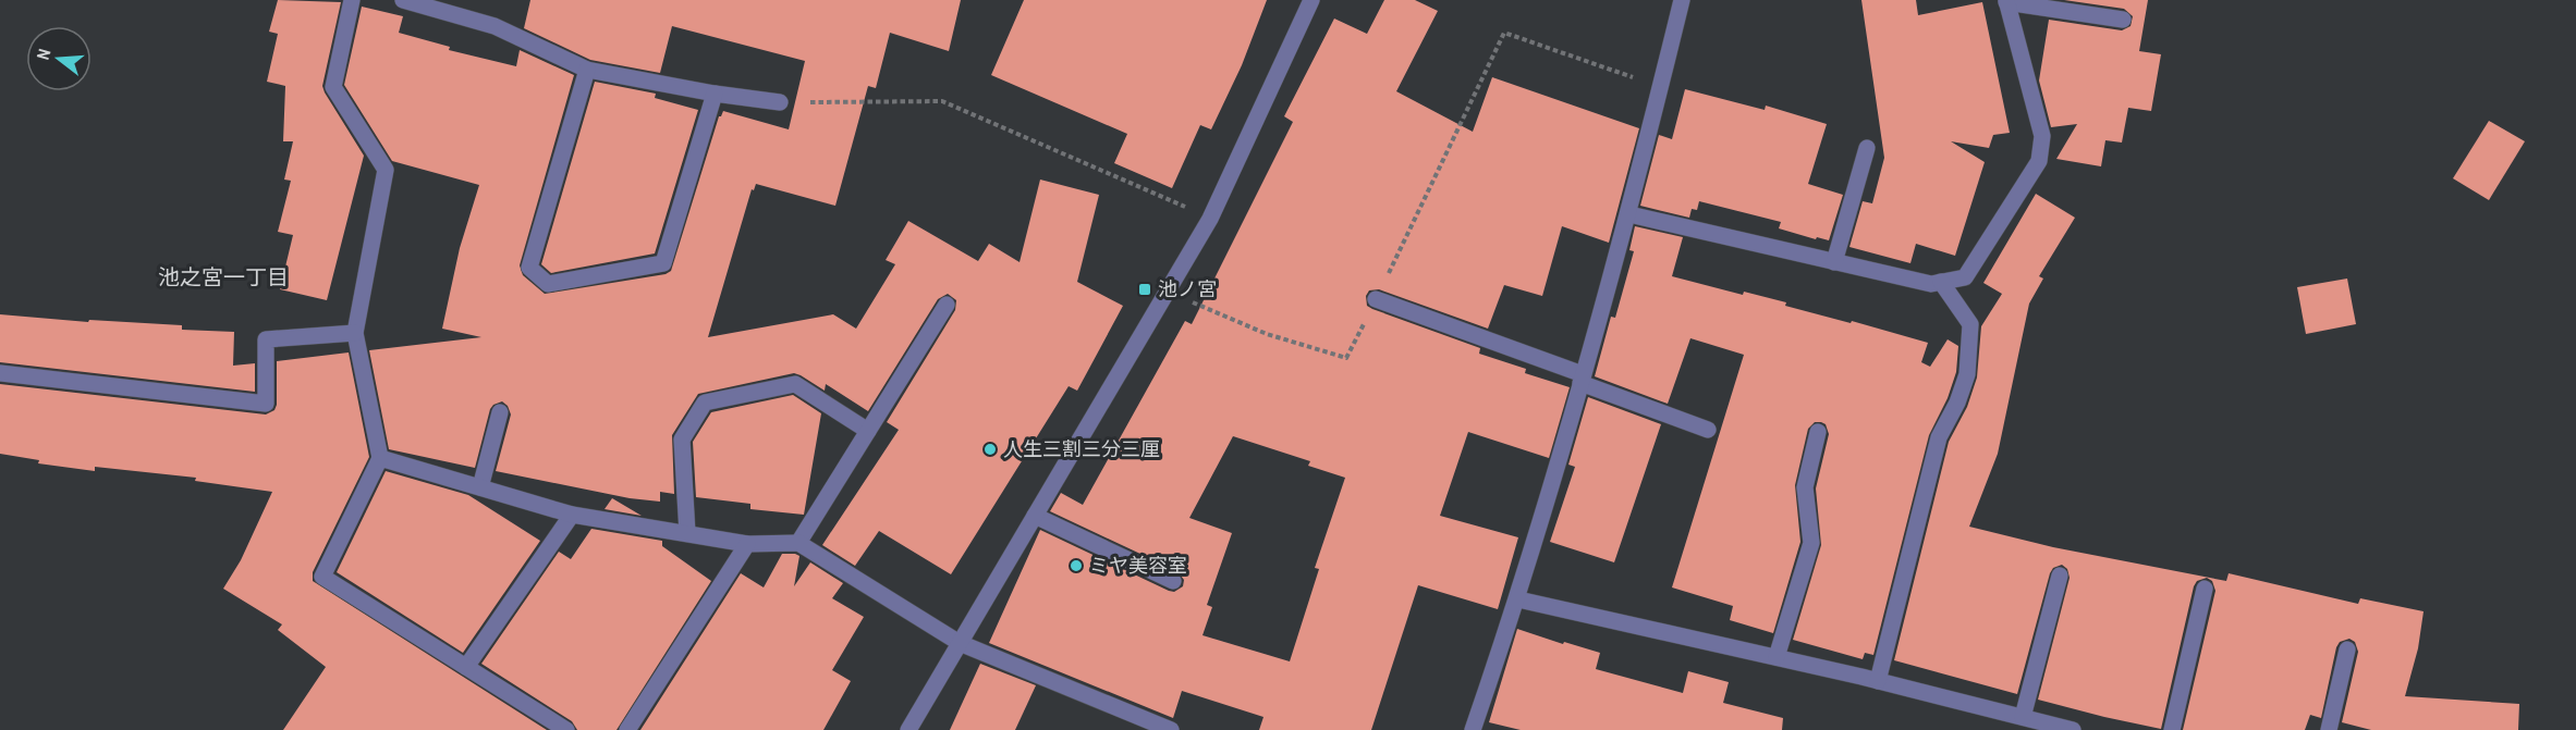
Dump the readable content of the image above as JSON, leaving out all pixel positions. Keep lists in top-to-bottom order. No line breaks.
{"districts":["池之宮一丁目"],"places":{"transit":["池ノ宮"],"other":["人生三割三分三厘","ミヤ美容室"]},"north":"left"}
